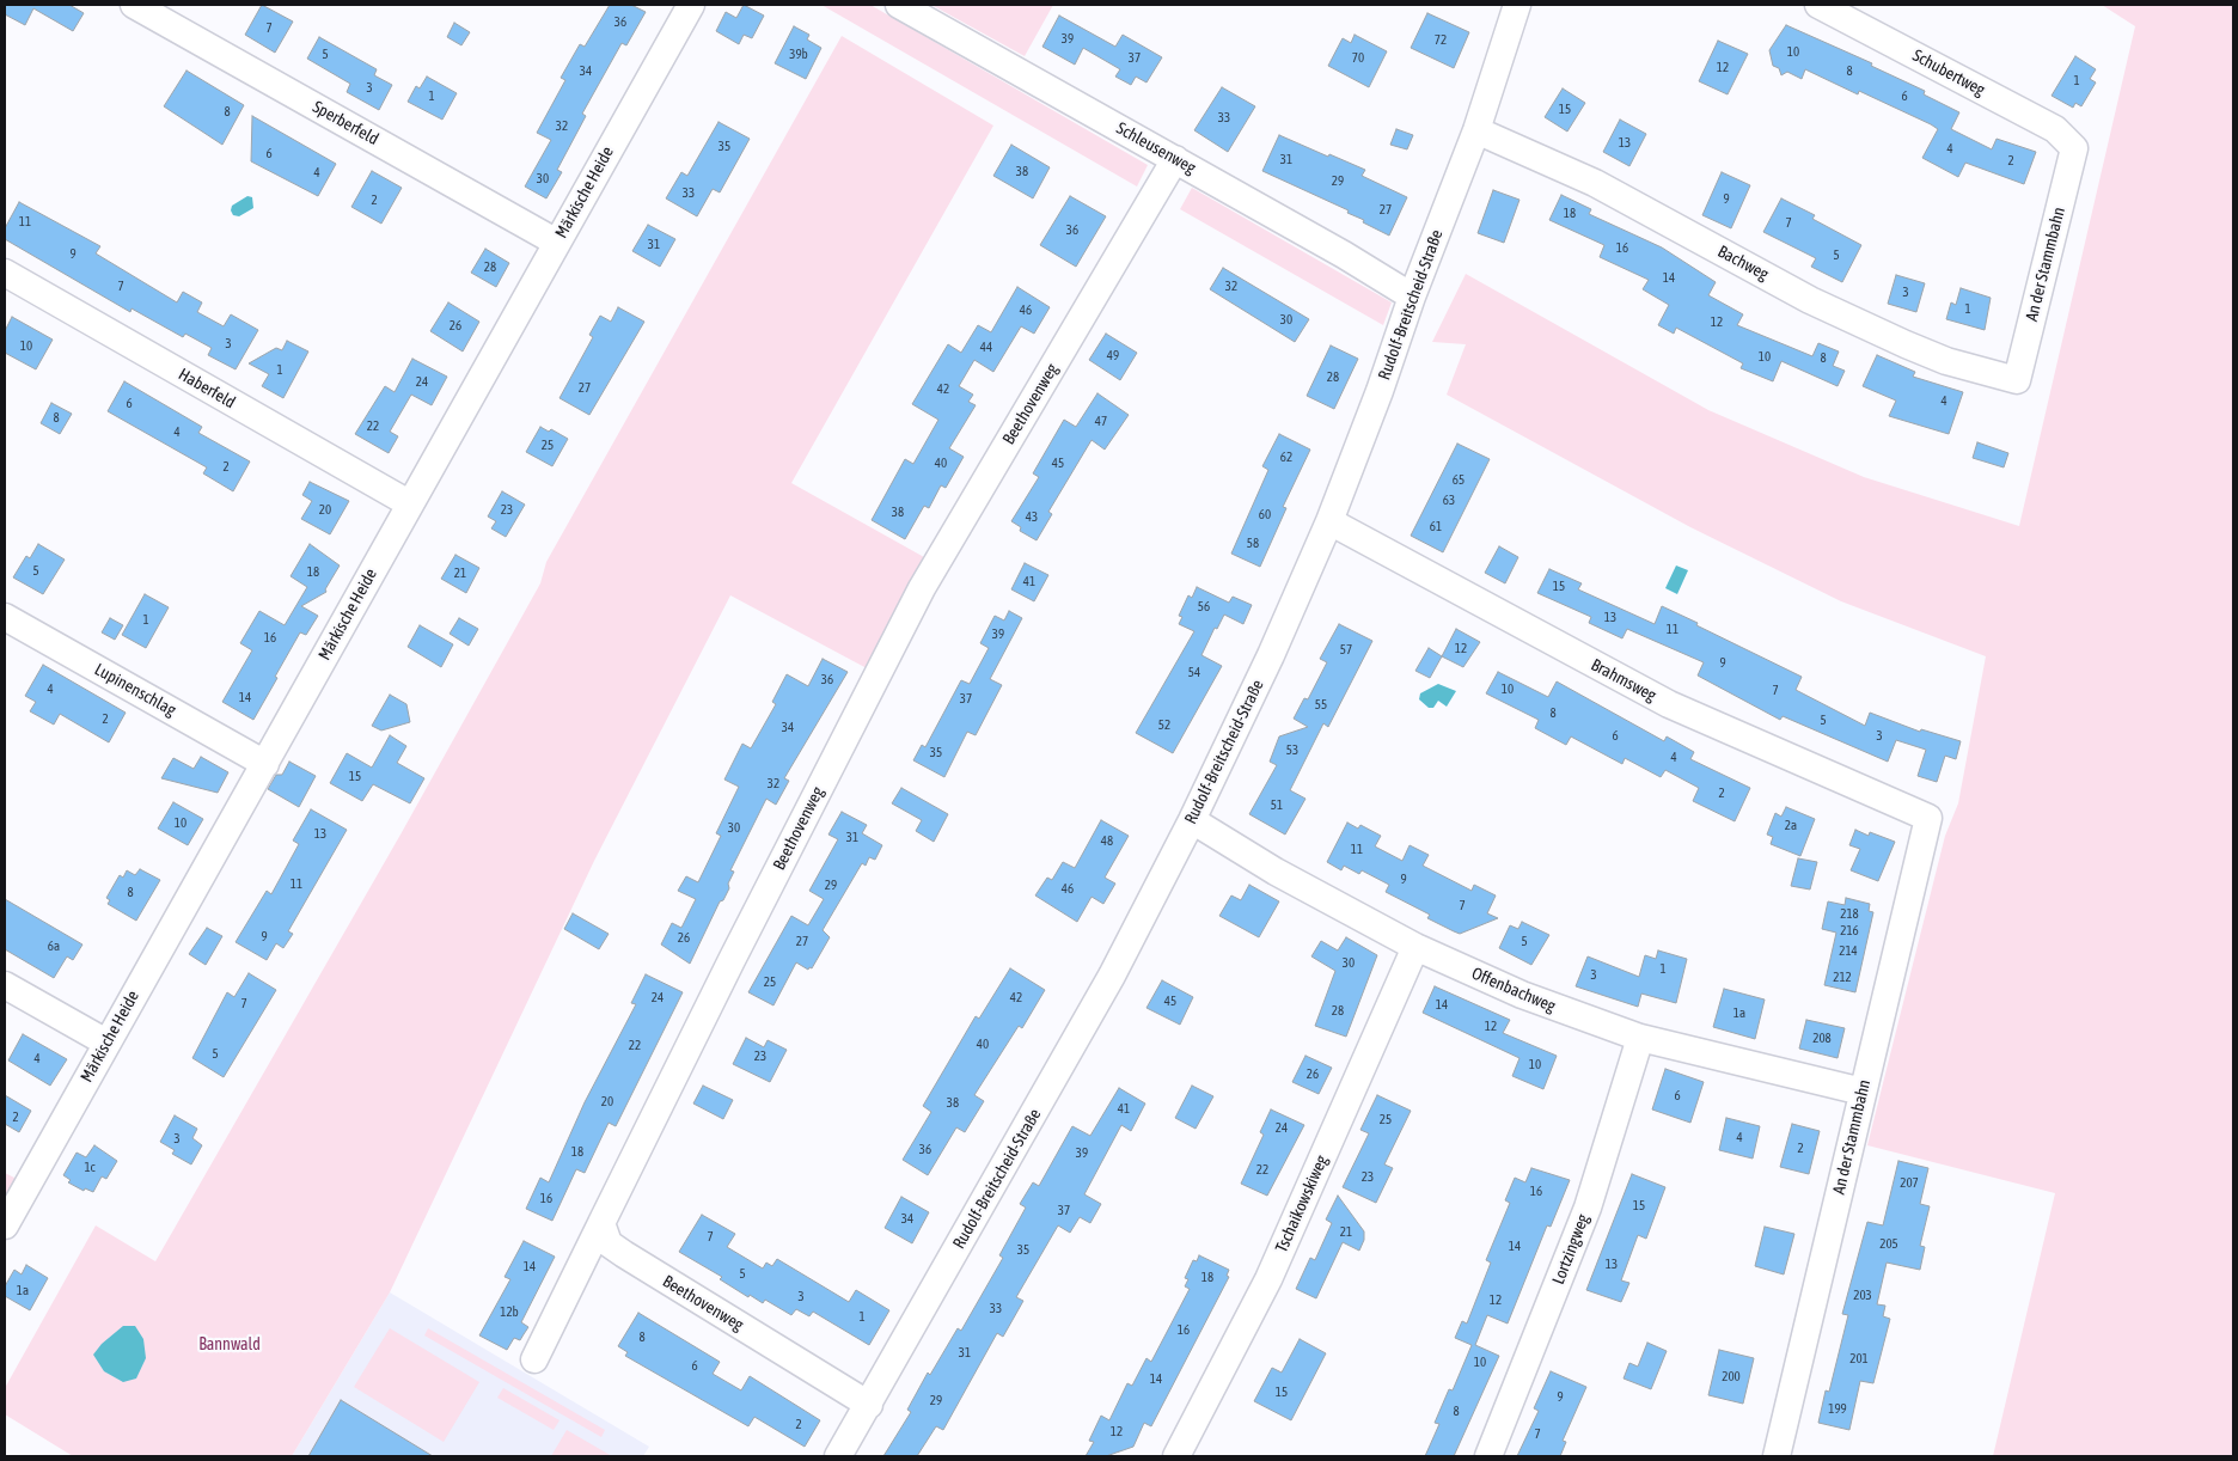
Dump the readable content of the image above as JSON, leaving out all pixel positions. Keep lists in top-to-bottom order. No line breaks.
{"streets":{"street":["Schubertweg","Sperberfeld","Schleusenweg","Märkische Heide","Bachweg","An der Stammbahn","Rudolf-Breitscheid-Straße","Haberfeld","Beethovenweg","Brahmsweg","Lupinenschlag","Offenbachweg","Tschaikowskiweg","Lortzingweg"]},"crossings":[["Schubertweg","An der Stammbahn"],["Sperberfeld","Märkische Heide"],["Schleusenweg","Rudolf-Breitscheid-Straße"],["Schleusenweg","Beethovenweg"],["Märkische Heide","Haberfeld"],["Märkische Heide","Lupinenschlag"],["Bachweg","An der Stammbahn"],["Bachweg","Rudolf-Breitscheid-Straße"],["An der Stammbahn","Brahmsweg"],["An der Stammbahn","Offenbachweg"],["Rudolf-Breitscheid-Straße","Beethovenweg"],["Rudolf-Breitscheid-Straße","Brahmsweg"],["Rudolf-Breitscheid-Straße","Offenbachweg"],["Offenbachweg","Tschaikowskiweg"],["Offenbachweg","Lortzingweg"]],"parks":["Bannwald"],"house_numbers":["36","7","39","72","10","5","39b","37","70","12","34","8","1","3","1","6","15","8","33","32","13","35","4","6","31","2","38","4","30","29","33","9","2","27","18","11","7","36","31","16","9","5","28","14","7","32","3","1","46","30","12","26","3","10","44","49","10","8","1","28","24","27","42","4","6","8","47","22","4","25","62","40","45","2","65","63","20","23","38","60","43","61","58","5","18","21","41","15","56","13","1","11","39","16","12","57","9","54","36","4","10","7","14","37","55","8","2","5","52","34","6","3","53","35","4","15","32","2","51","10","2a","30","13","31","48","11","9","11","29","46","8","7","218","216","9","26","27","5","6a","214","30","1","3","212","25","24","42","45","7","14","28","1a","12","208","40","22","5","23","4","10","26","6","20","38","41","2","25","24","4","3","2","36","18","39","1c","22","23","207","16","16","15","37","34","21","7","205","14","35","13","14","5","18","1a","203","3","12","33","12b","1","16","8","31","201","10","6","200","14","15","9","29","199","8","2","12","7"]}
